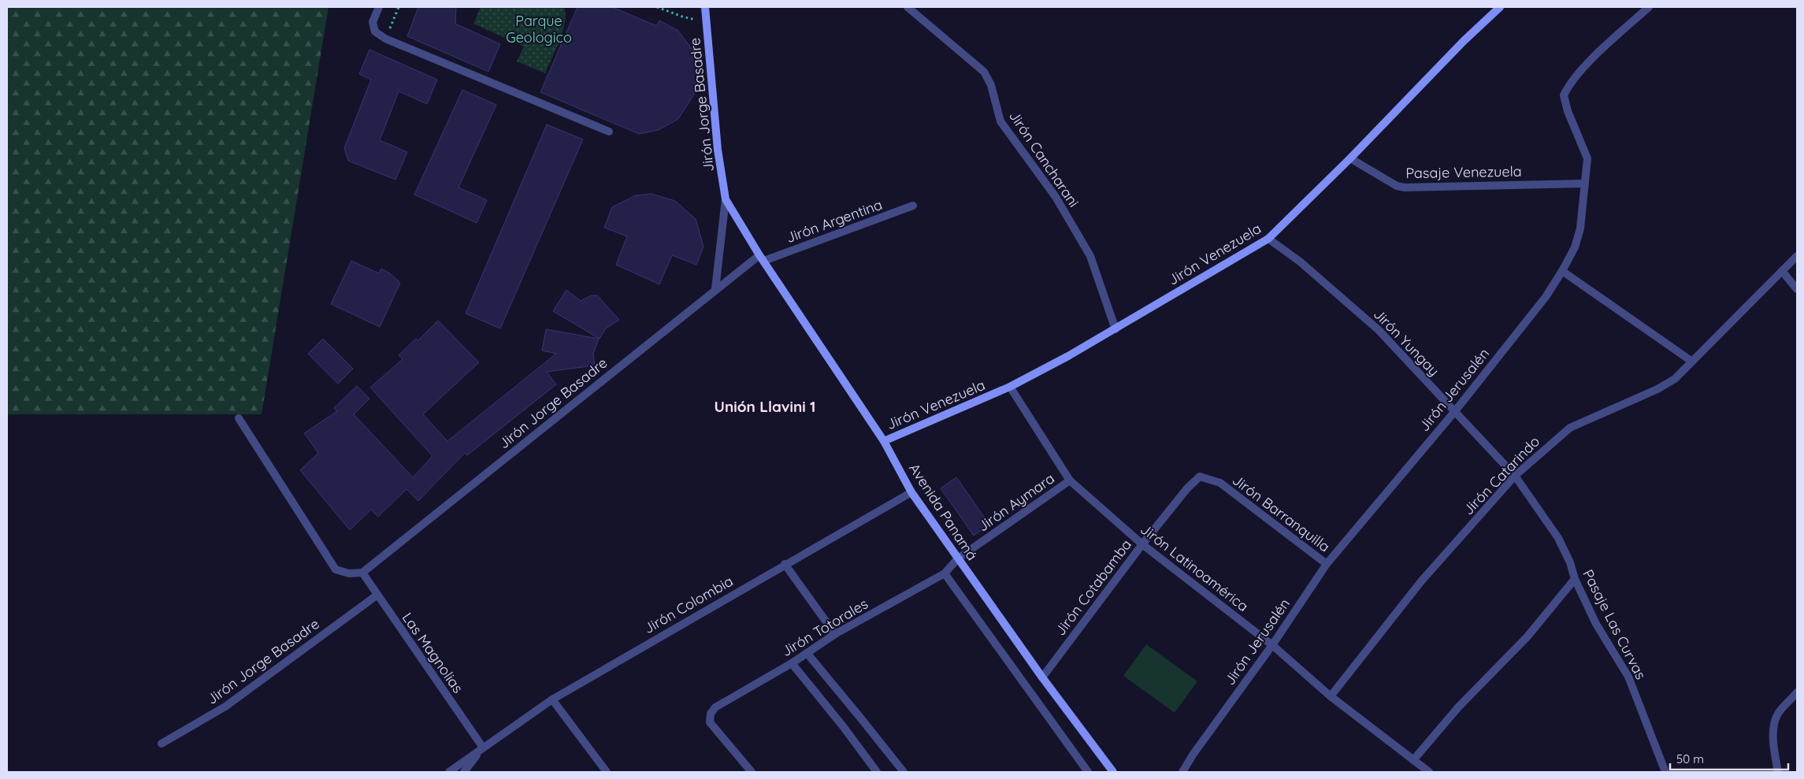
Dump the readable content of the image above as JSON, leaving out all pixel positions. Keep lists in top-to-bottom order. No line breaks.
{"streets":{"street":["Jirón Jorge Basadre","Jirón Cancharani","Pasaje Venezuela","Jirón Argentina","Jirón Venezuela","Jirón Yungay","Jirón Jerusalén","Jirón Catarindo","Jirón Aymara","Avenida Panamá","Jirón Barranquilla","Jirón Latinoamérica","Jirón Cotabamba","Jirón Colombia","Pasaje Las Curvas","Jirón Totorales","Las Magnolias"]},"crossings":[["Jirón Jorge Basadre","Jirón Argentina"],["Jirón Jorge Basadre","Avenida Panamá"],["Jirón Jorge Basadre","Las Magnolias"],["Jirón Cancharani","Jirón Venezuela"],["Pasaje Venezuela","Jirón Venezuela"],["Pasaje Venezuela","Jirón Jerusalén"],["Jirón Argentina","Avenida Panamá"],["Jirón Venezuela","Jirón Yungay"],["Jirón Venezuela","Avenida Panamá"],["Jirón Venezuela","Jirón Latinoamérica"],["Jirón Yungay","Jirón Jerusalén"],["Jirón Yungay","Jirón Catarindo"],["Jirón Yungay","Pasaje Las Curvas"],["Jirón Jerusalén","Jirón Barranquilla"],["Jirón Jerusalén","Jirón Latinoamérica"],["Jirón Catarindo","Jirón Latinoamérica"],["Jirón Catarindo","Pasaje Las Curvas"],["Jirón Aymara","Avenida Panamá"],["Jirón Aymara","Jirón Latinoamérica"],["Jirón Aymara","Jirón Totorales"],["Avenida Panamá","Jirón Cotabamba"],["Avenida Panamá","Jirón Colombia"],["Avenida Panamá","Jirón Totorales"],["Jirón Barranquilla","Jirón Cotabamba"],["Jirón Latinoamérica","Jirón Cotabamba"],["Jirón Colombia","Las Magnolias"]],"districts":["Unión Llavini 1"],"parks":["Parque Geologico"],"scale_bar":"50 m"}
